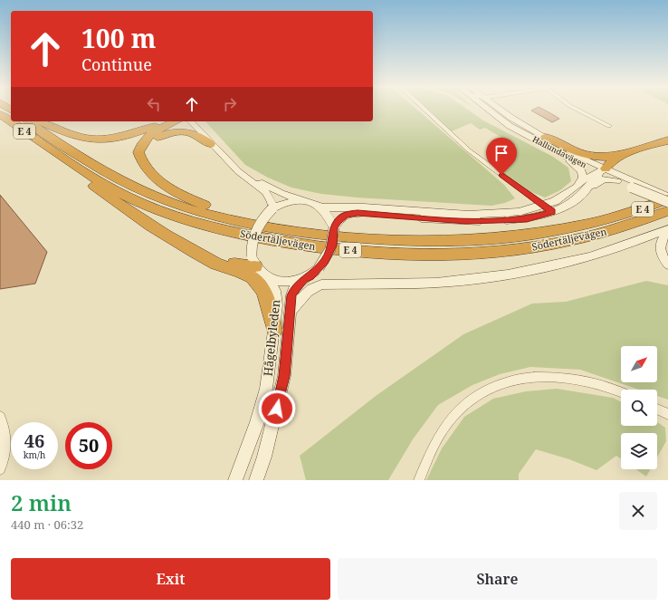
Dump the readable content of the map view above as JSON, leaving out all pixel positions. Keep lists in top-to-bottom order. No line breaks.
{"streets":{"highway":["E 4","Södertäljevägen"],"main road":["Hallundavägen","Hågelbyleden"]},"north":"top right","page":{"turn":["100 m","Continue"],"speed":"46 km/h","limit":"50","heading":["2 min","440 m · 06:32"],"buttons":["Exit","Share"]}}
